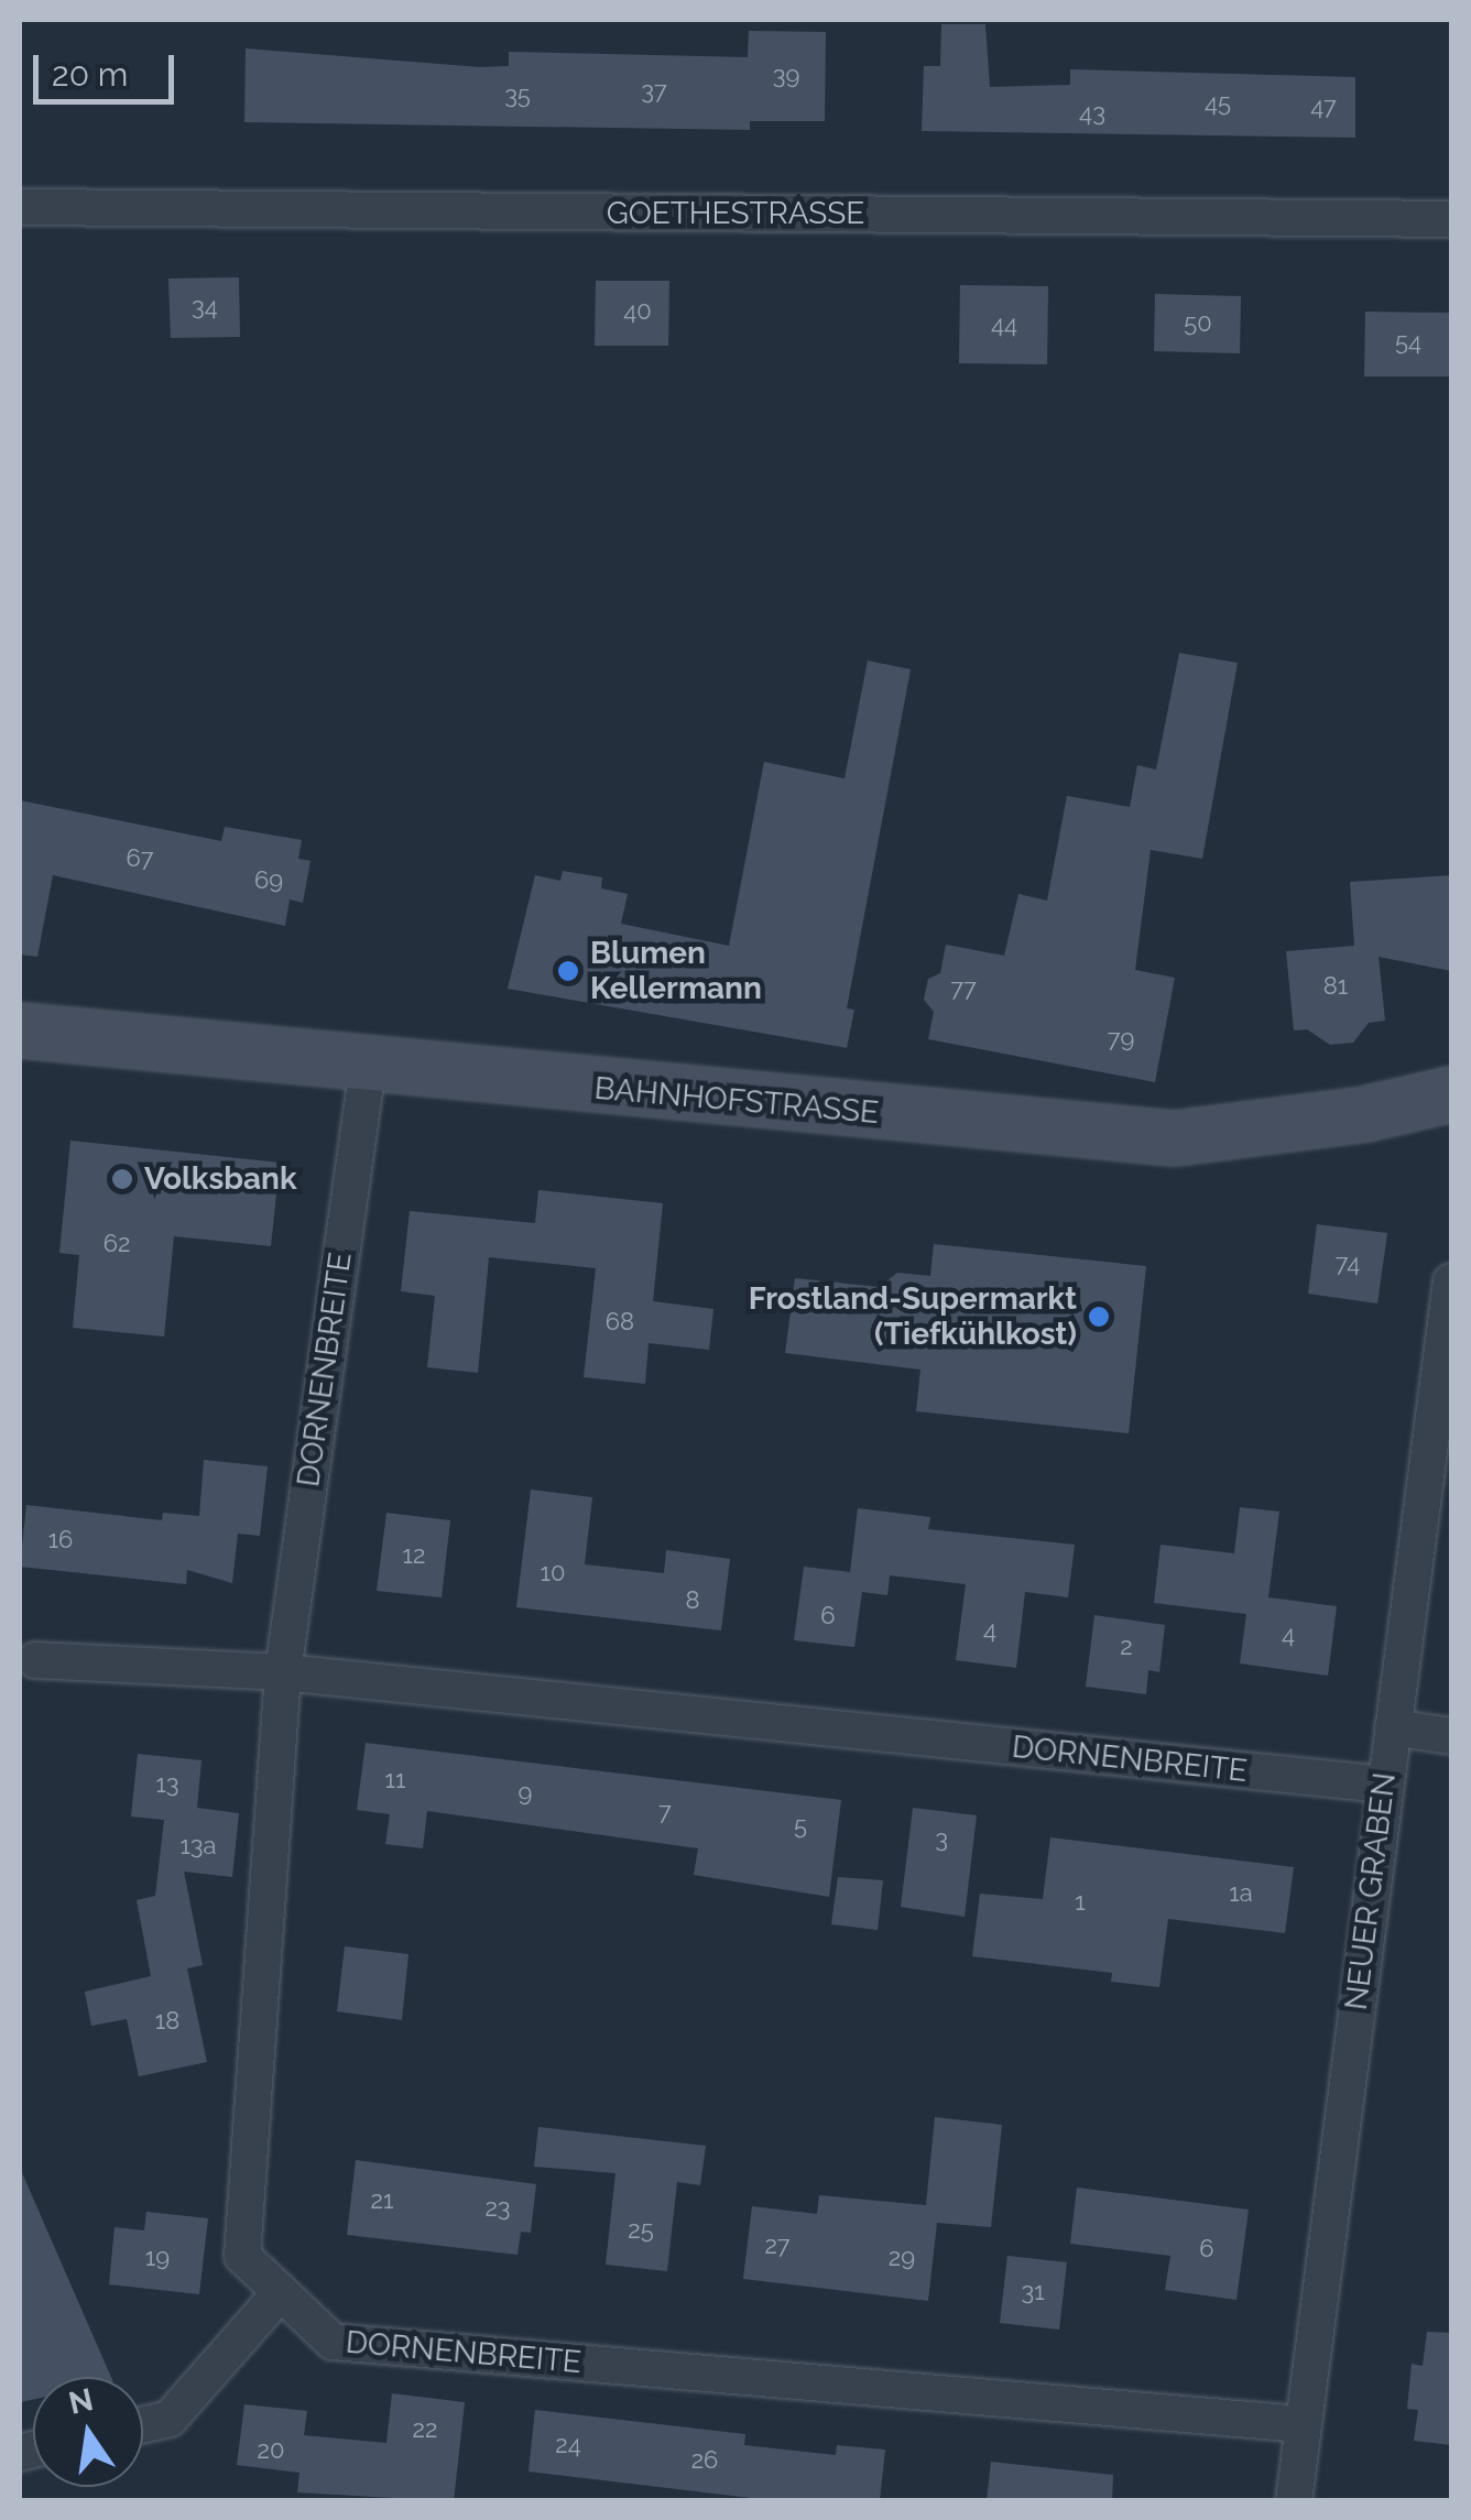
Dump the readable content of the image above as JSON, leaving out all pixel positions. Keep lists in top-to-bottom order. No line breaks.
{"streets":{"street":["GOETHESTRASSE","BAHNHOFSTRASSE","DORNENBREITE","NEUER GRABEN"]},"crossings":[["BAHNHOFSTRASSE","DORNENBREITE"],["DORNENBREITE","NEUER GRABEN"]],"places":["Blumen Kellermann","Volksbank","Frostland-Supermarkt (Tiefkühlkost)"],"house_numbers":["39","37","35","45","47","43","34","40","50","44","54","67","69","81","77","79","62","74","68","16","12","10","8","6","4","4","2","11","13","9","7","5","3","13a","1a","1","18","21","23","25","27","6","19","29","31","22","24","20","26"],"scale_bar":"20 m","north":"top"}
